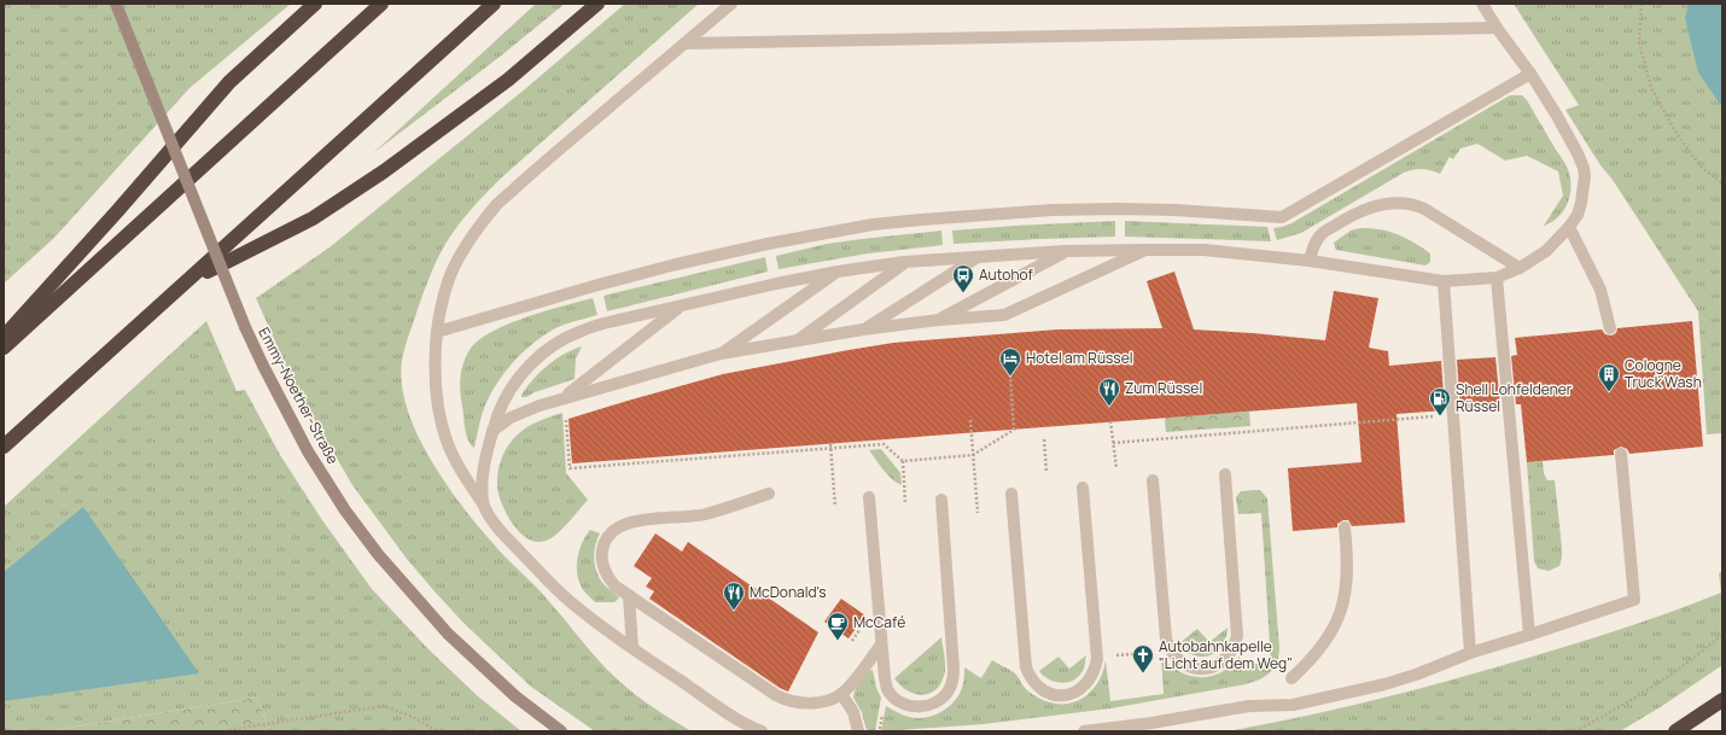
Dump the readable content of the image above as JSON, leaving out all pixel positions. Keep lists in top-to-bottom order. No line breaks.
{"streets":{"street":["Emmy-Noether-Straße"]},"places":{"bus stop":["Autohof"],"hotel":["Hotel am Rüssel"],"building":["Cologne Truck Wash"],"restaurant":["Zum Rüssel","McDonald's"],"fuel station":["Shell Lohfeldener Rüssel"],"cafe":["McCafé"],"church":["Autobahnkapelle \"Licht auf dem Weg\""]}}
